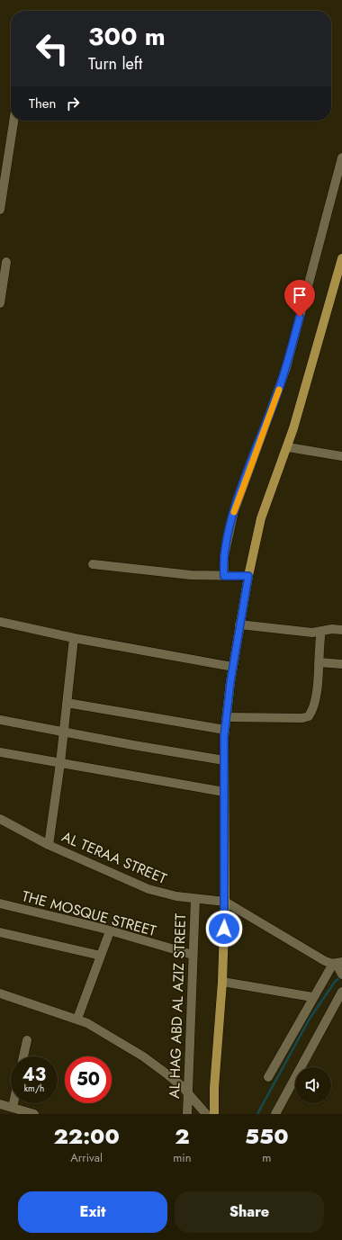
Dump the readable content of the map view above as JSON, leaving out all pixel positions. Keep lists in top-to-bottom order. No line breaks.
{"streets":{"street":["AL TERAA STREET","THE MOSQUE STREET","AL HAG ABD AL AZIZ STREET"]},"crossings":[["AL TERAA STREET","AL HAG ABD AL AZIZ STREET"],["THE MOSQUE STREET","AL HAG ABD AL AZIZ STREET"]],"page":{"turn":["300 m","Turn left"],"then":"Then","speed":"43 km/h","limit":"50","eta":["22:00","Arrival","2","min","550","m"],"buttons":["Exit","Share"]}}
